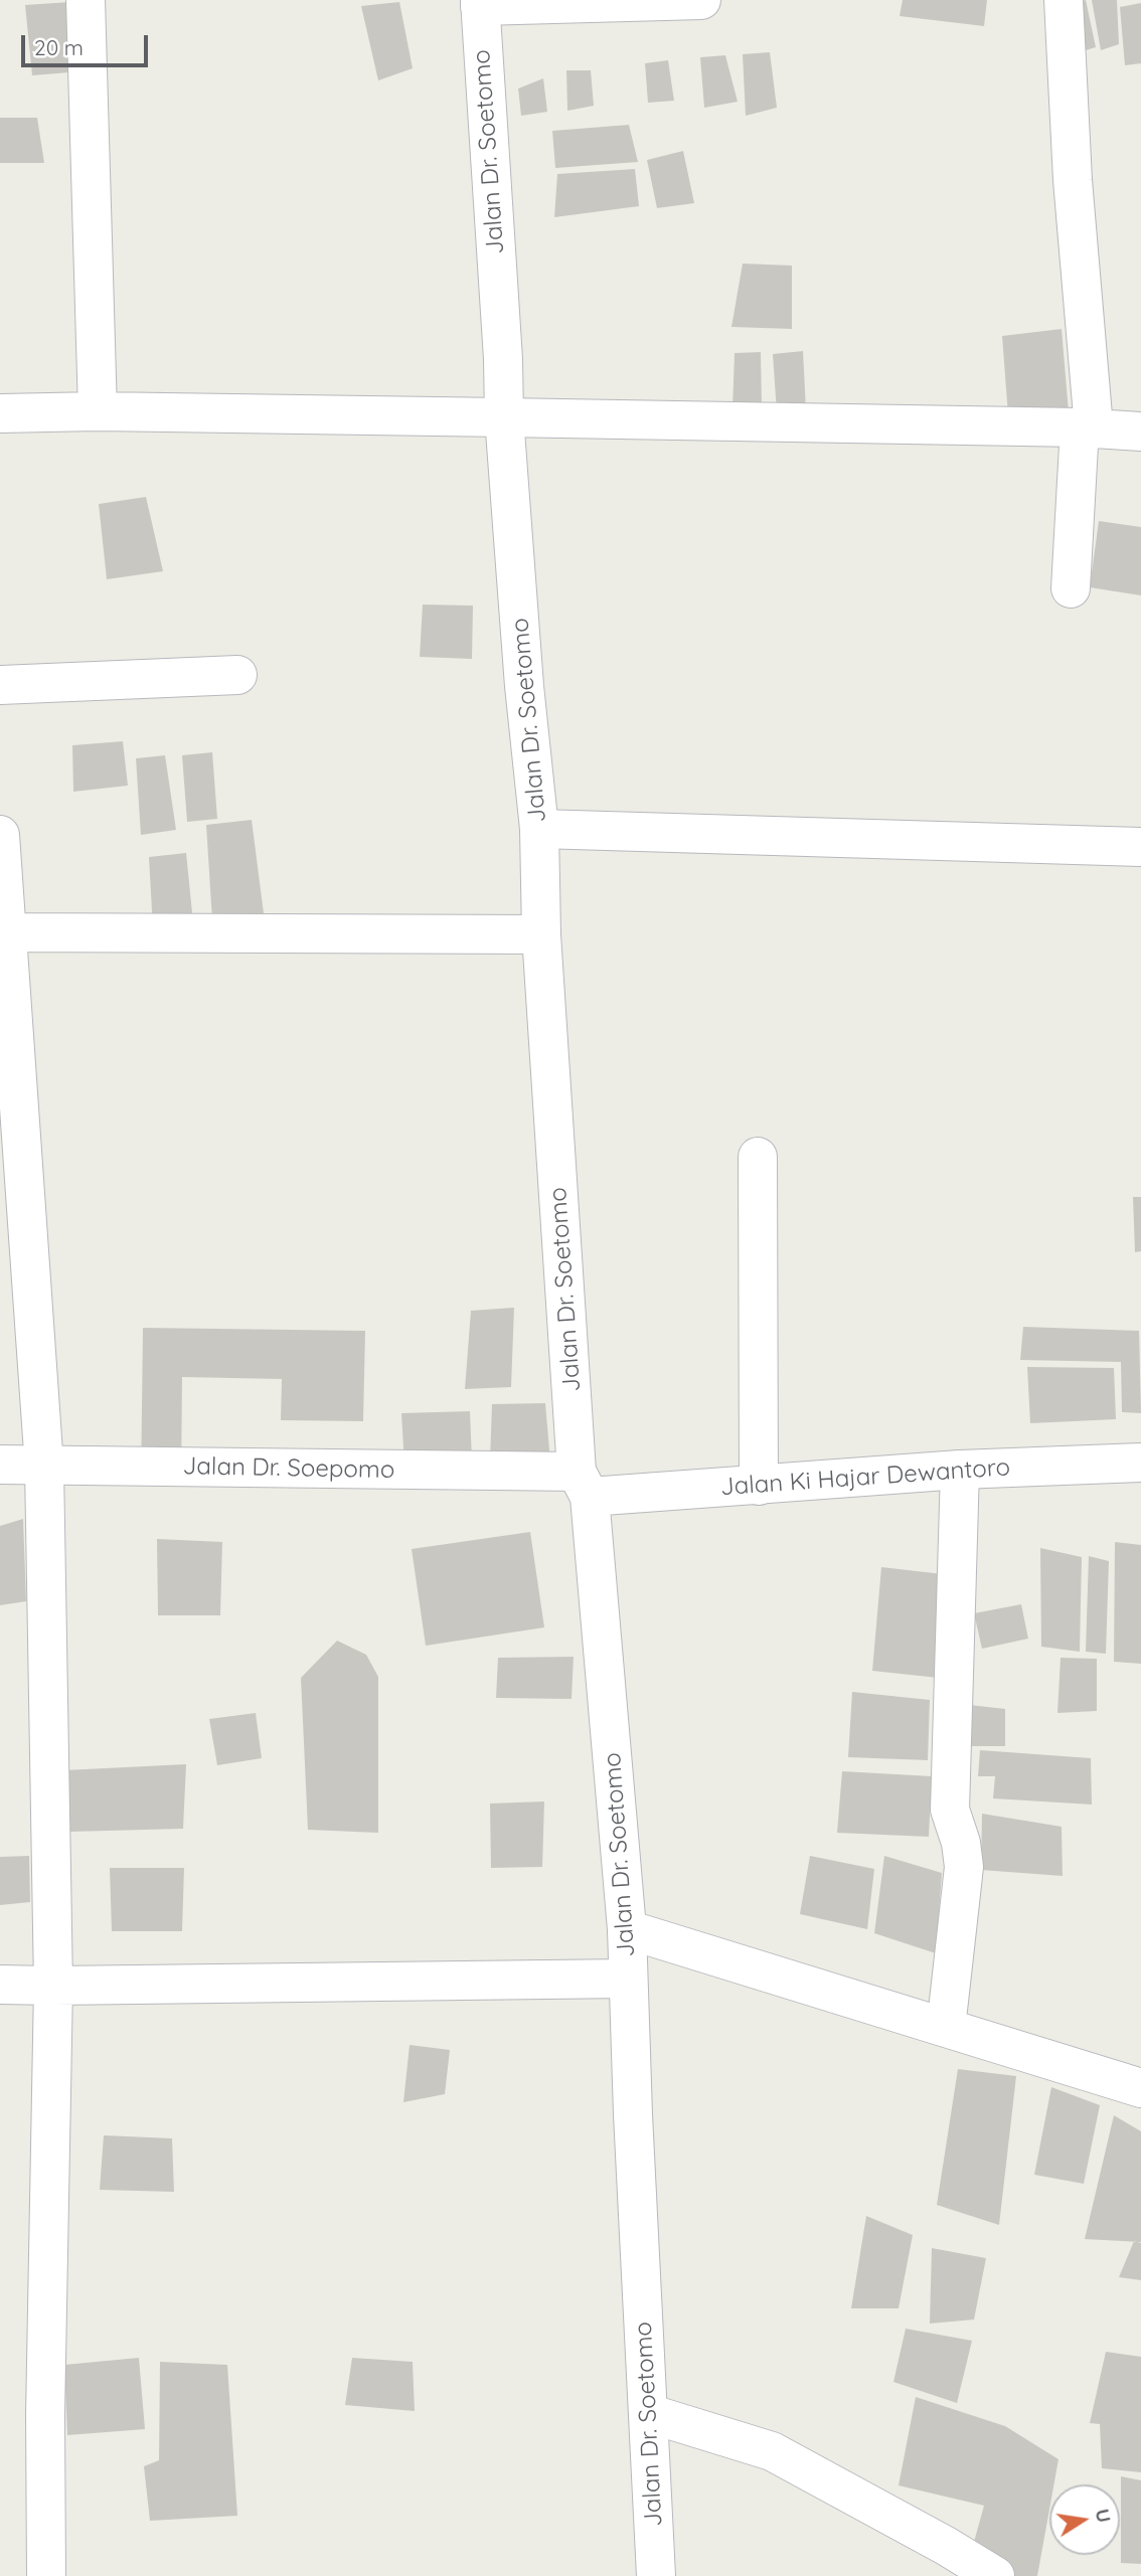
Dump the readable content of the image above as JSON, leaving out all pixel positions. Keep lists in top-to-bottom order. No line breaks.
{"streets":{"street":["Jalan Dr. Soetomo","Jalan Dr. Soepomo","Jalan Ki Hajar Dewantoro"]},"crossings":[["Jalan Dr. Soetomo","Jalan Dr. Soepomo"],["Jalan Dr. Soetomo","Jalan Ki Hajar Dewantoro"],["Jalan Dr. Soepomo","Jalan Ki Hajar Dewantoro"]],"scale_bar":"20 m","north":"right"}
